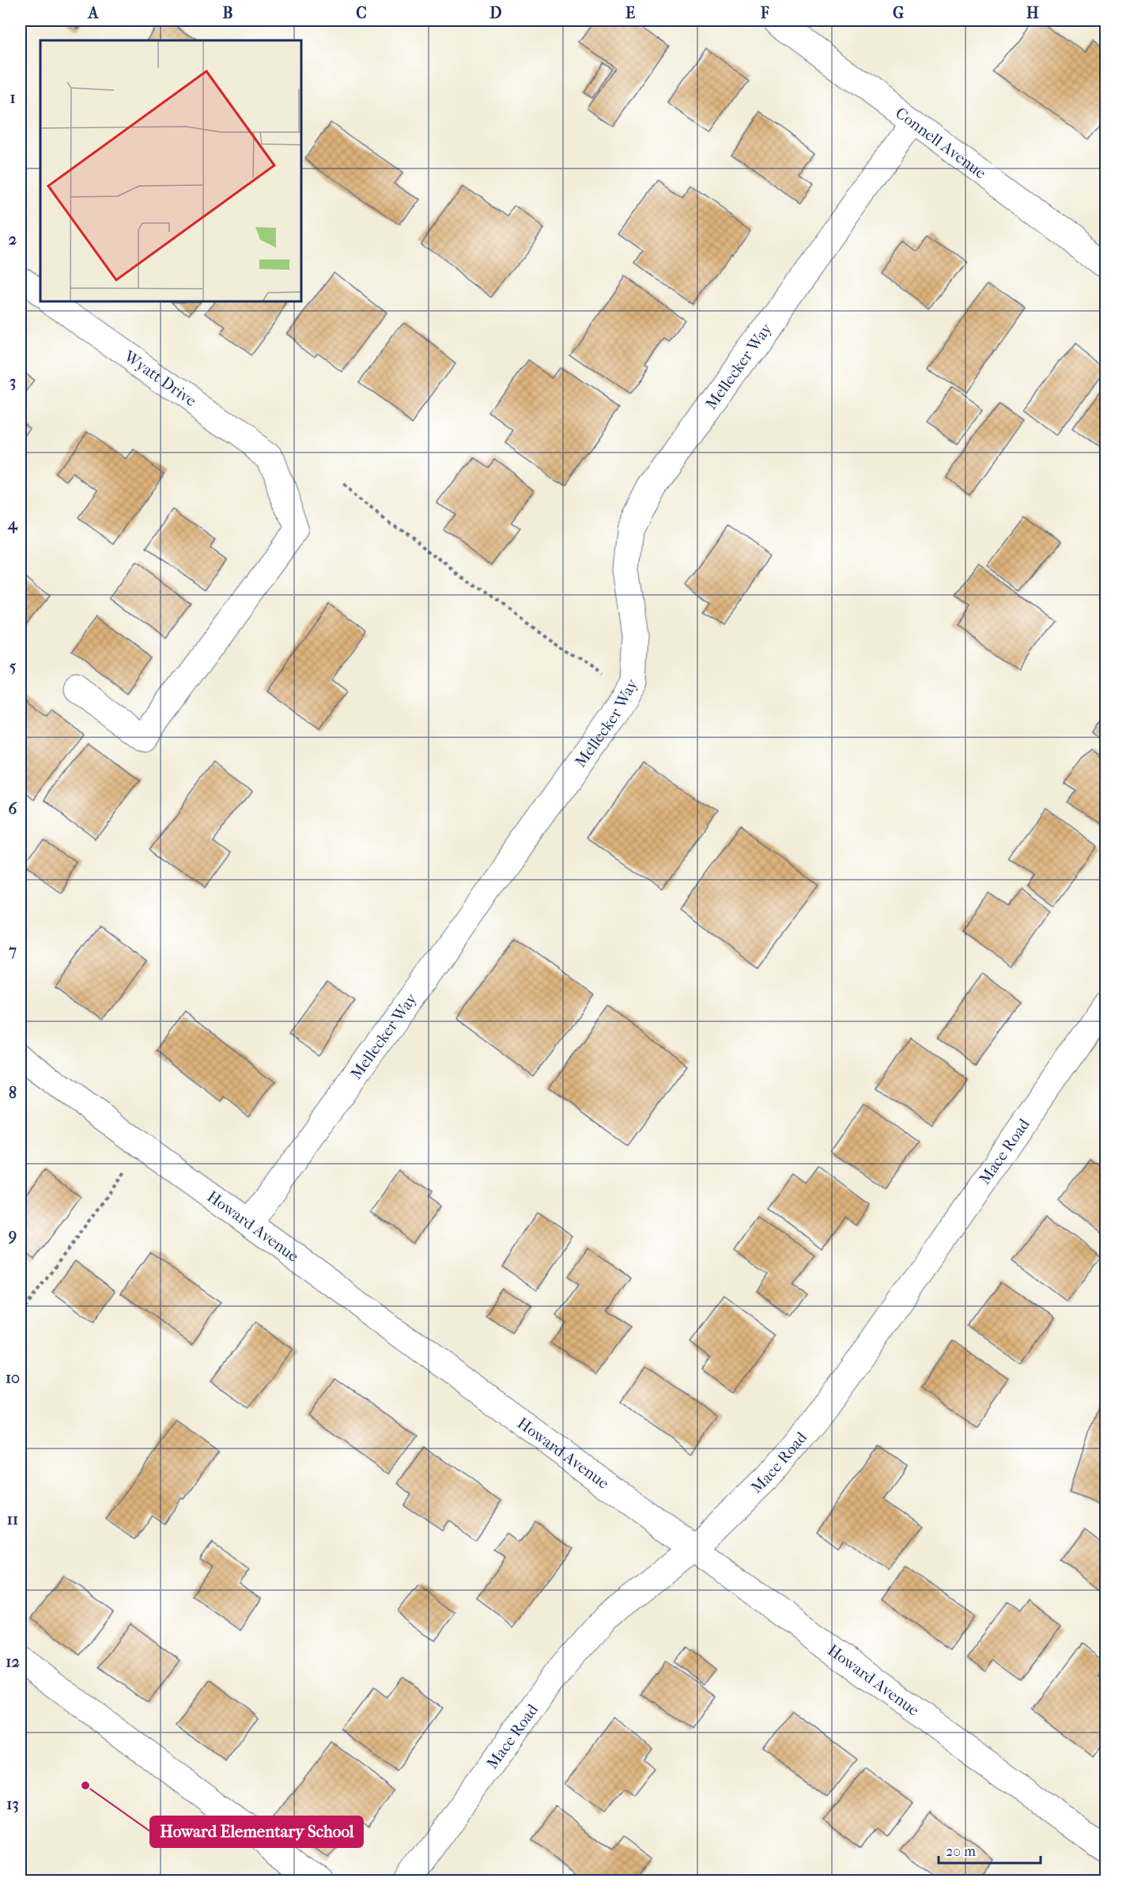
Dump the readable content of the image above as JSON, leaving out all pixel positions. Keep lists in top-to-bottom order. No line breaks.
{"streets":{"street":["Connell Avenue","Mellecker Way","Wyatt Drive","Mace Road","Howard Avenue"]},"crossings":[["Connell Avenue","Mellecker Way"],["Mellecker Way","Howard Avenue"],["Mace Road","Howard Avenue"]],"places":["Howard Elementary School"],"scale_bar":"20 m","grid":{"columns":["A","B","C","D","E","F","G","H"],"rows":["1","2","3","4","5","6","7","8","9","10","11","12","13"]}}
